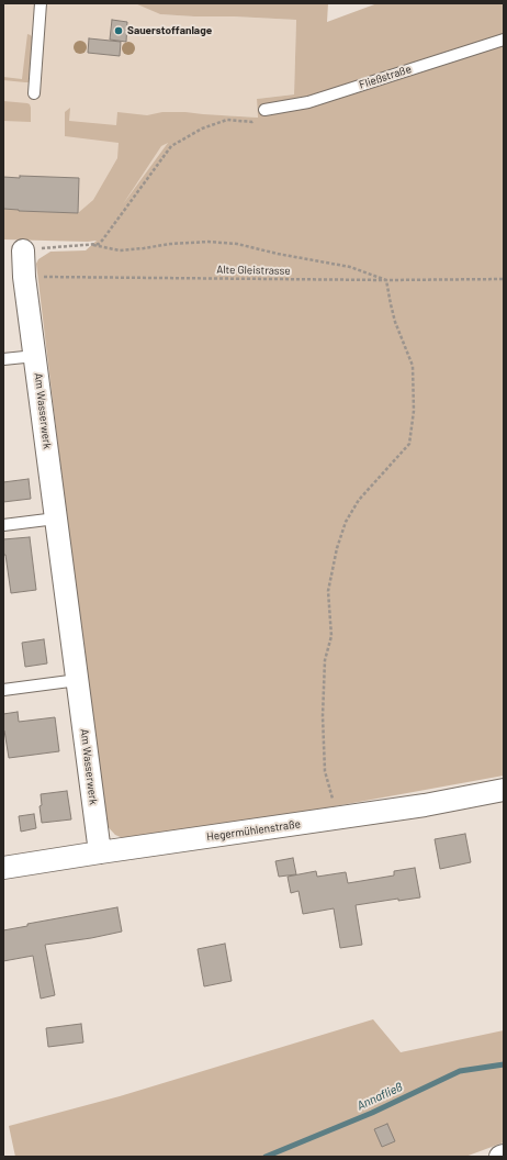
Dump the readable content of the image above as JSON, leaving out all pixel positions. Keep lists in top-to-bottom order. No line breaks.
{"streets":{"street":["Am Wasserwerk","Hegermühlenstraße"],"lane":["Fließstraße"],"path":["Alte Gleistrasse"]},"crossings":[["Alte Gleistrasse","Am Wasserwerk"],["Am Wasserwerk","Hegermühlenstraße"]],"water":["Annafließ"],"places":["Sauerstoffanlage"]}
